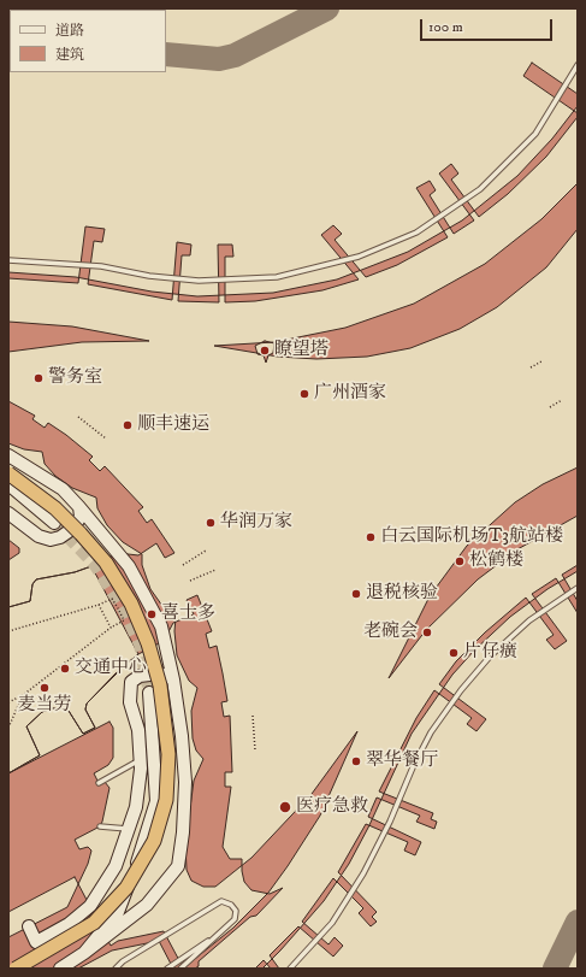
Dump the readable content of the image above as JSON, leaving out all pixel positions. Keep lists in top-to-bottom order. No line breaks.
{"places":["瞭望塔","警务室","广州酒家","顺丰速运","华润万家","白云国际机场T3航站楼","松鹤楼","退税核验","喜士多","老碗会","片仔癀","交通中心","麦当劳","翠华餐厅","医疗急救"],"legend":["道路","建筑"],"scale_bar":"100 m"}
